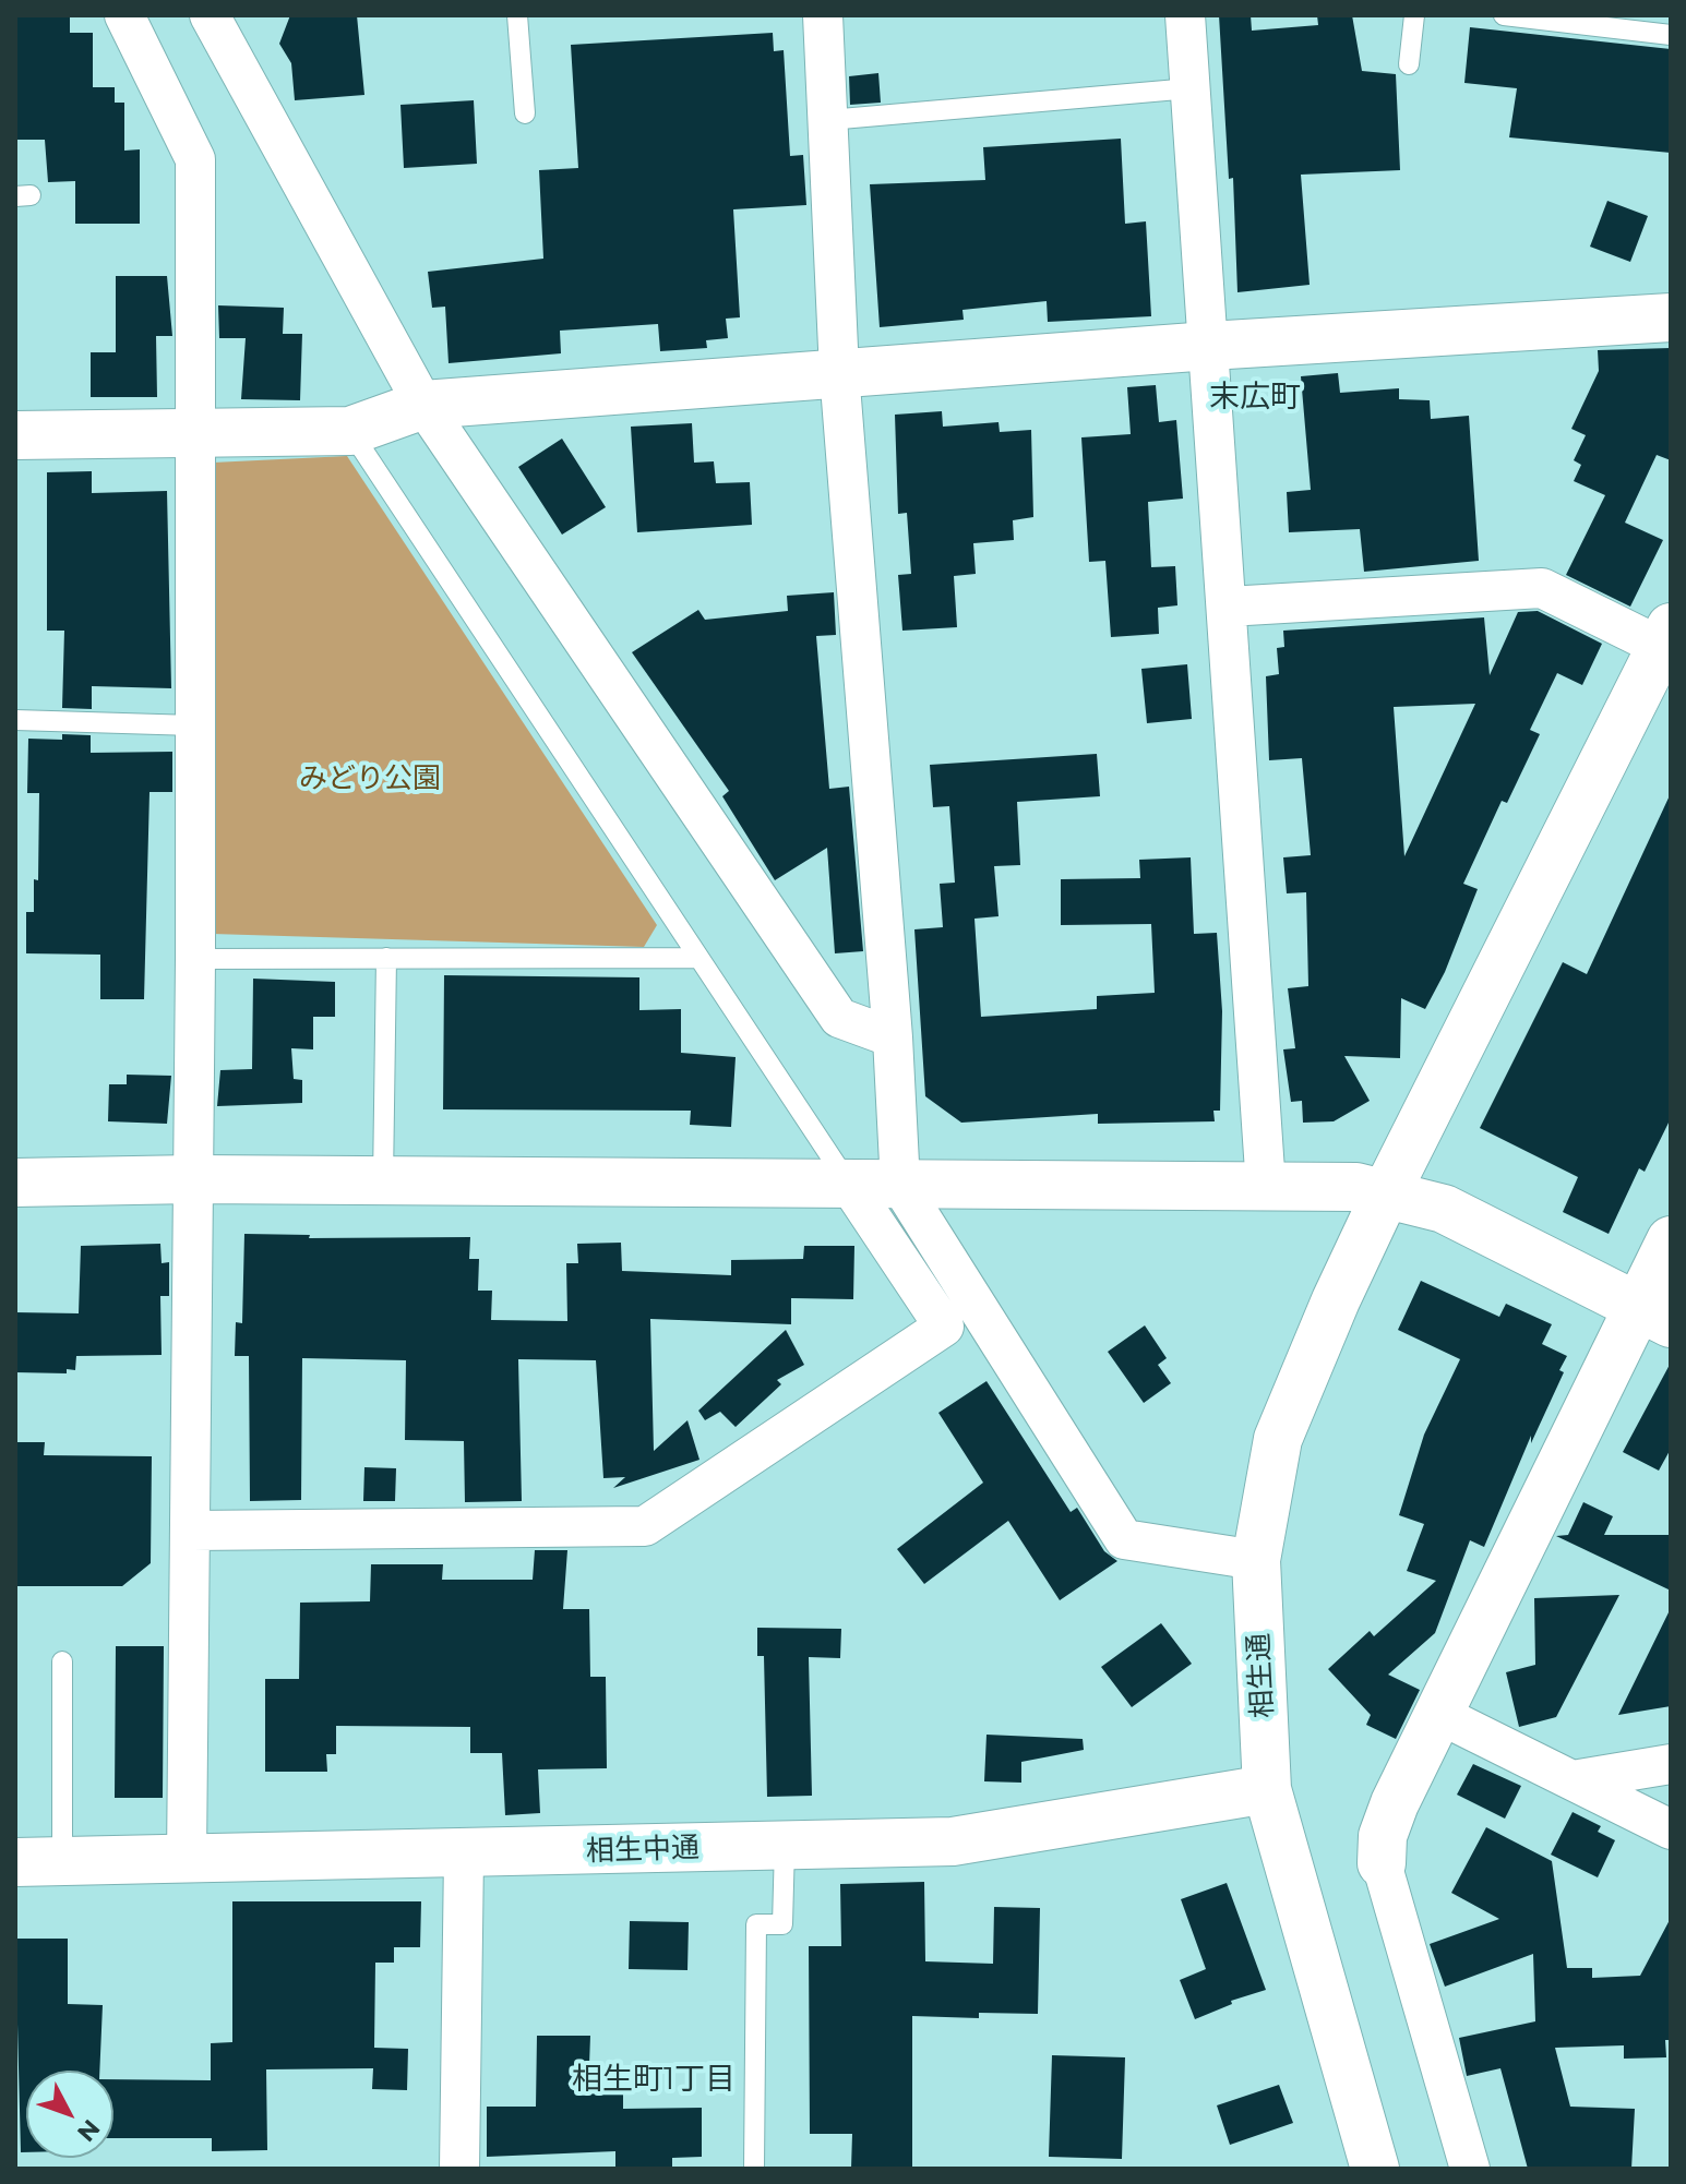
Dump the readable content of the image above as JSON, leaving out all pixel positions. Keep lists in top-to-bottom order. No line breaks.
{"streets":{"street":["相生通","相生中通"]},"crossings":[["相生通","相生中通"]],"districts":["末広町","相生町1丁目"],"parks":["みどり公園"],"north":"bottom right"}
